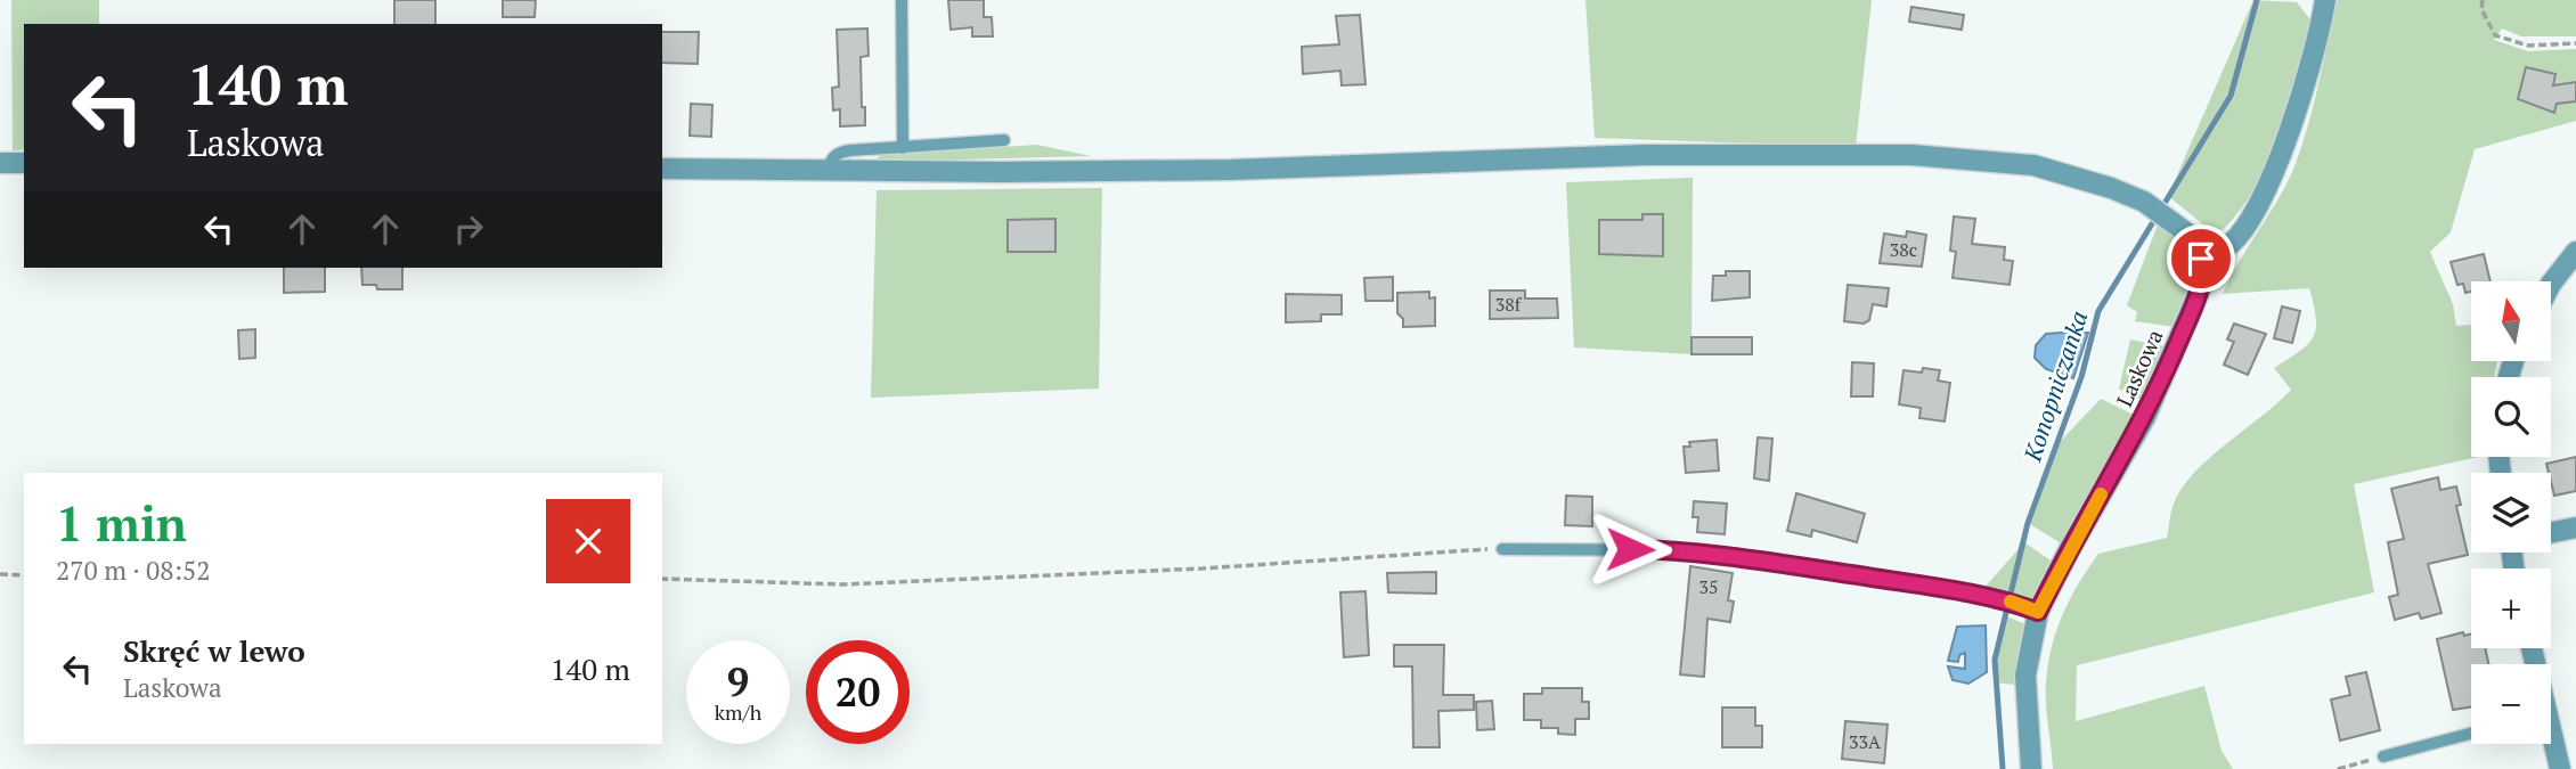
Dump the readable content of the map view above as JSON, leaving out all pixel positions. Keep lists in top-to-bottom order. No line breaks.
{"streets":{"street":["Laskowa"]},"water":["Konopniczanka"],"house_numbers":["38c","38f","35","33A"],"north":"top","page":{"turn":["140 m","Laskowa"],"map_buttons":["+","−"],"heading":["1 min","270 m · 08:52"],"list":[{"name":"Skręć w lewo","note":"Laskowa","value":"140 m"}],"speed":"9 km/h","limit":"20"}}
